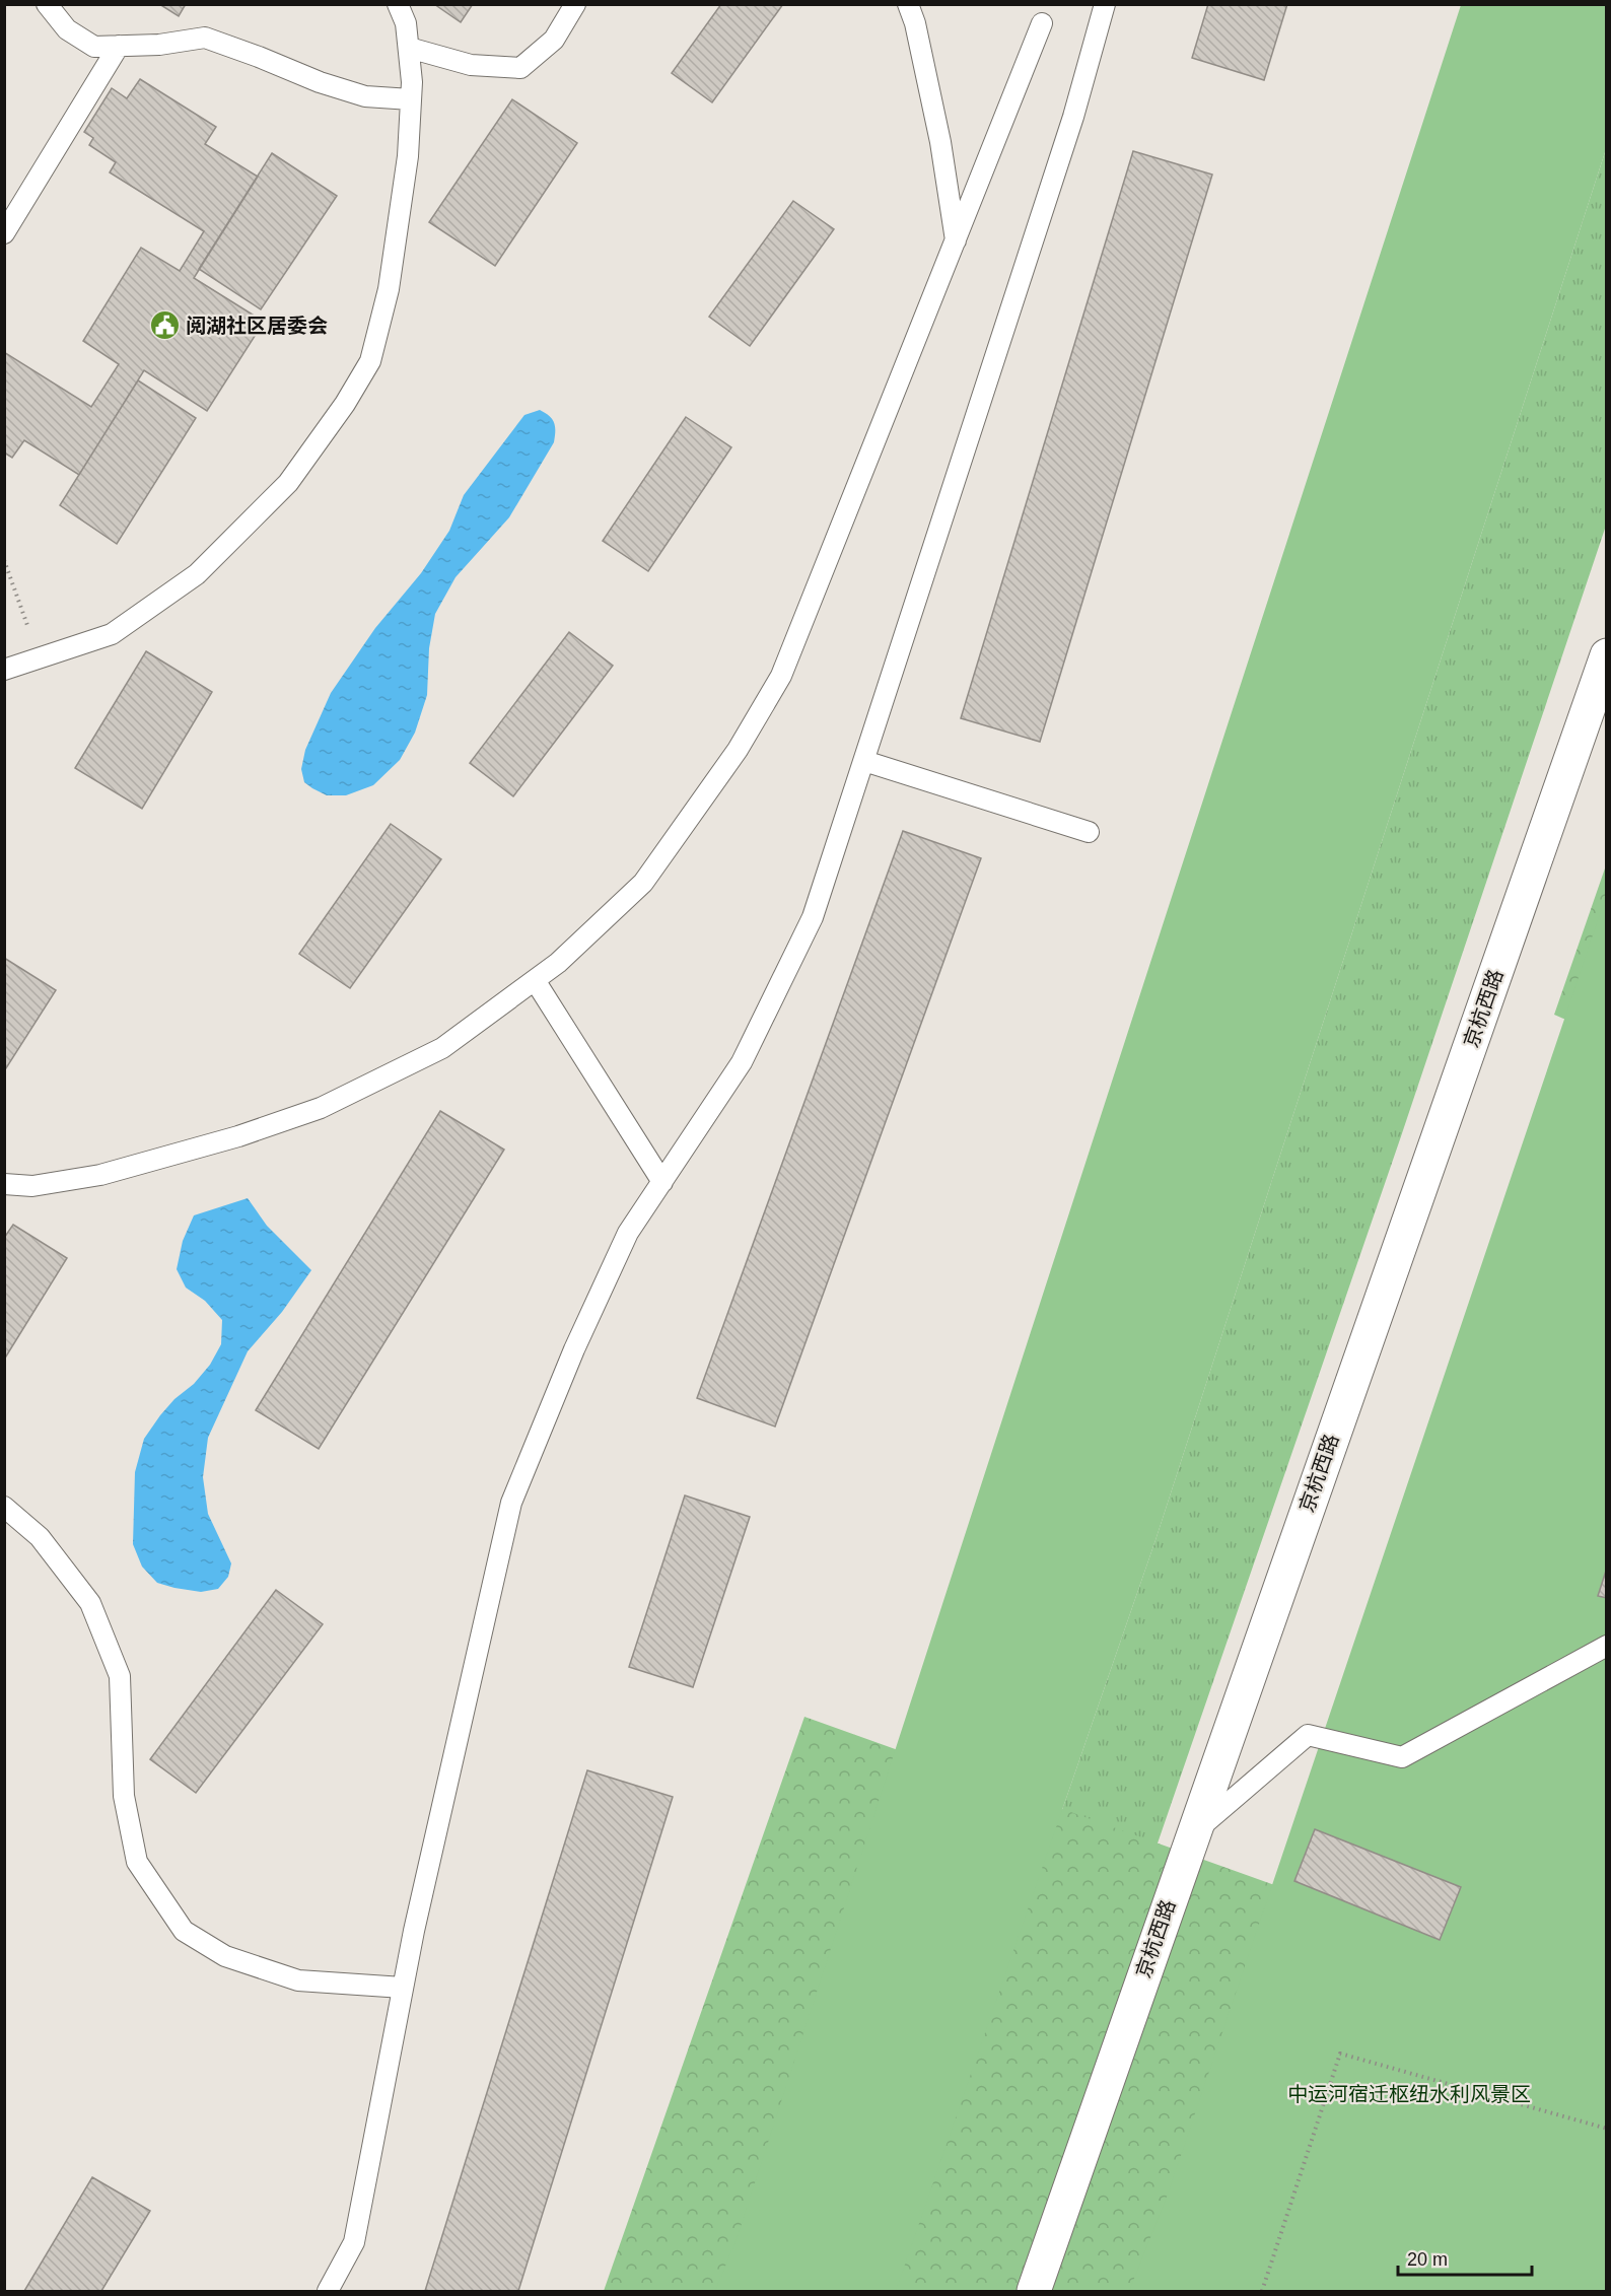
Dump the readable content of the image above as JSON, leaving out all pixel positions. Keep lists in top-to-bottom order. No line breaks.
{"streets":{"street":["京杭西路"]},"parks":["中运河宿迁枢纽水利风景区"],"places":{"public building":["阅湖社区居委会"]},"scale_bar":"20 m"}
